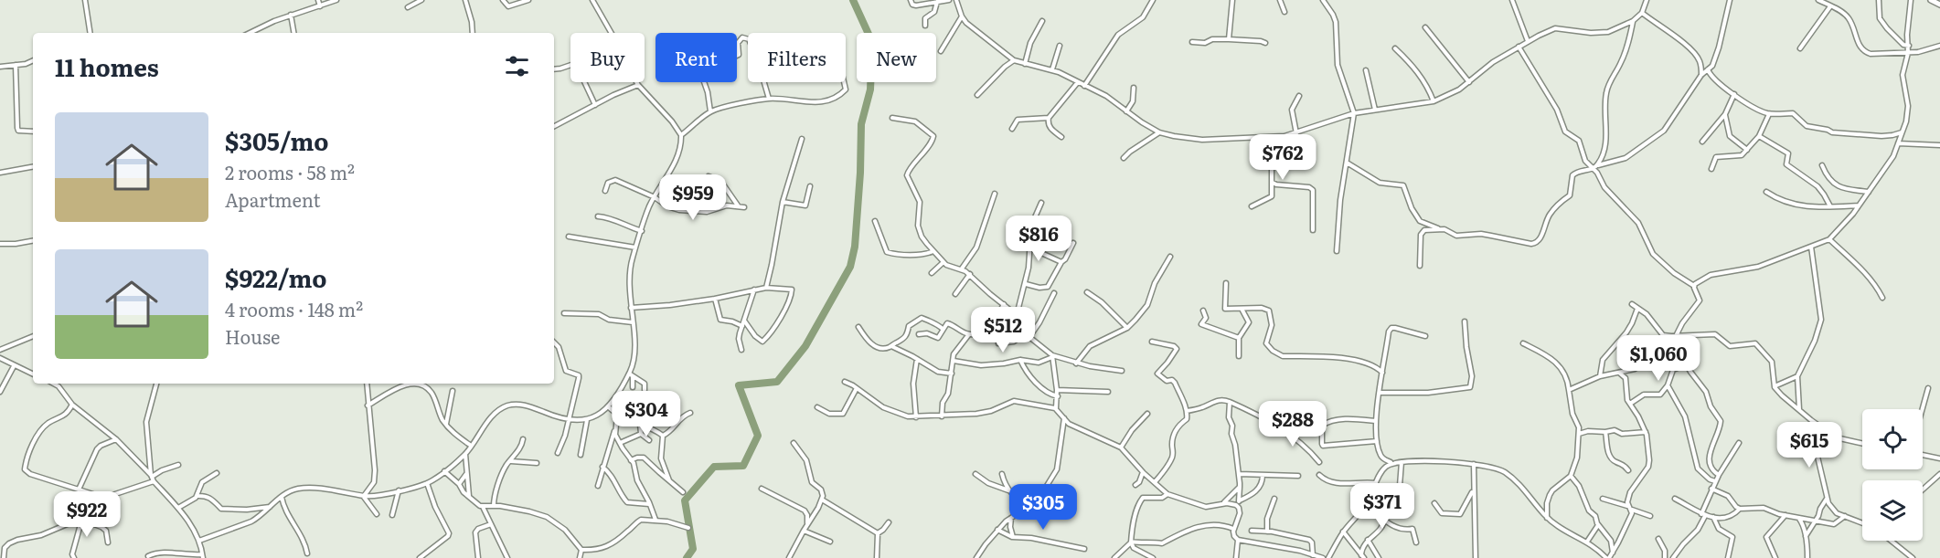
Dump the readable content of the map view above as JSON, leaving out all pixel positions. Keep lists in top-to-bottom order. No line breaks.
{"page":{"chip":["Buy","Rent","Filters","New"],"heading":"11 homes","list":[{"name":"$305/mo","note":"2 rooms · 58 m² · Apartment"},{"name":"$922/mo","note":"4 rooms · 148 m² · House"}],"price":["$762","$959","$816","$512","$1,060","$304","$288","$615","$371","$305","$922"]}}
